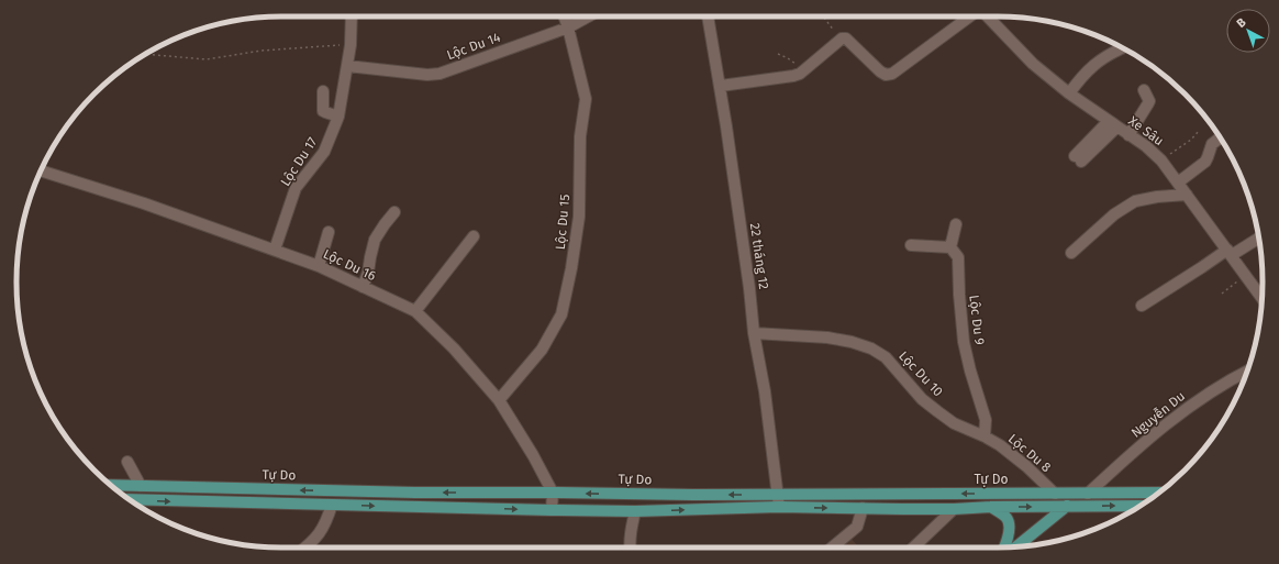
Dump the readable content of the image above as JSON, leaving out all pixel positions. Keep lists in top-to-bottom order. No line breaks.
{"streets":{"main road":["Tự Do"],"street":["Lộc Du 14","Xe Sâu","Lộc Du 17","Lộc Du 15","22 tháng 12","Lộc Du 16","Lộc Du 9","Lộc Du 10","Nguyễn Du","Lộc Du 8"]},"crossings":[["Lộc Du 14","Lộc Du 17"],["Lộc Du 14","Lộc Du 15"],["Lộc Du 17","Lộc Du 16"],["Lộc Du 15","Lộc Du 16"],["22 tháng 12","Lộc Du 10"],["22 tháng 12","Tự Do"],["Lộc Du 16","Tự Do"],["Lộc Du 9","Lộc Du 10"],["Lộc Du 9","Lộc Du 8"],["Lộc Du 10","Lộc Du 8"],["Nguyễn Du","Tự Do"],["Lộc Du 8","Tự Do"]],"north":"top left"}
